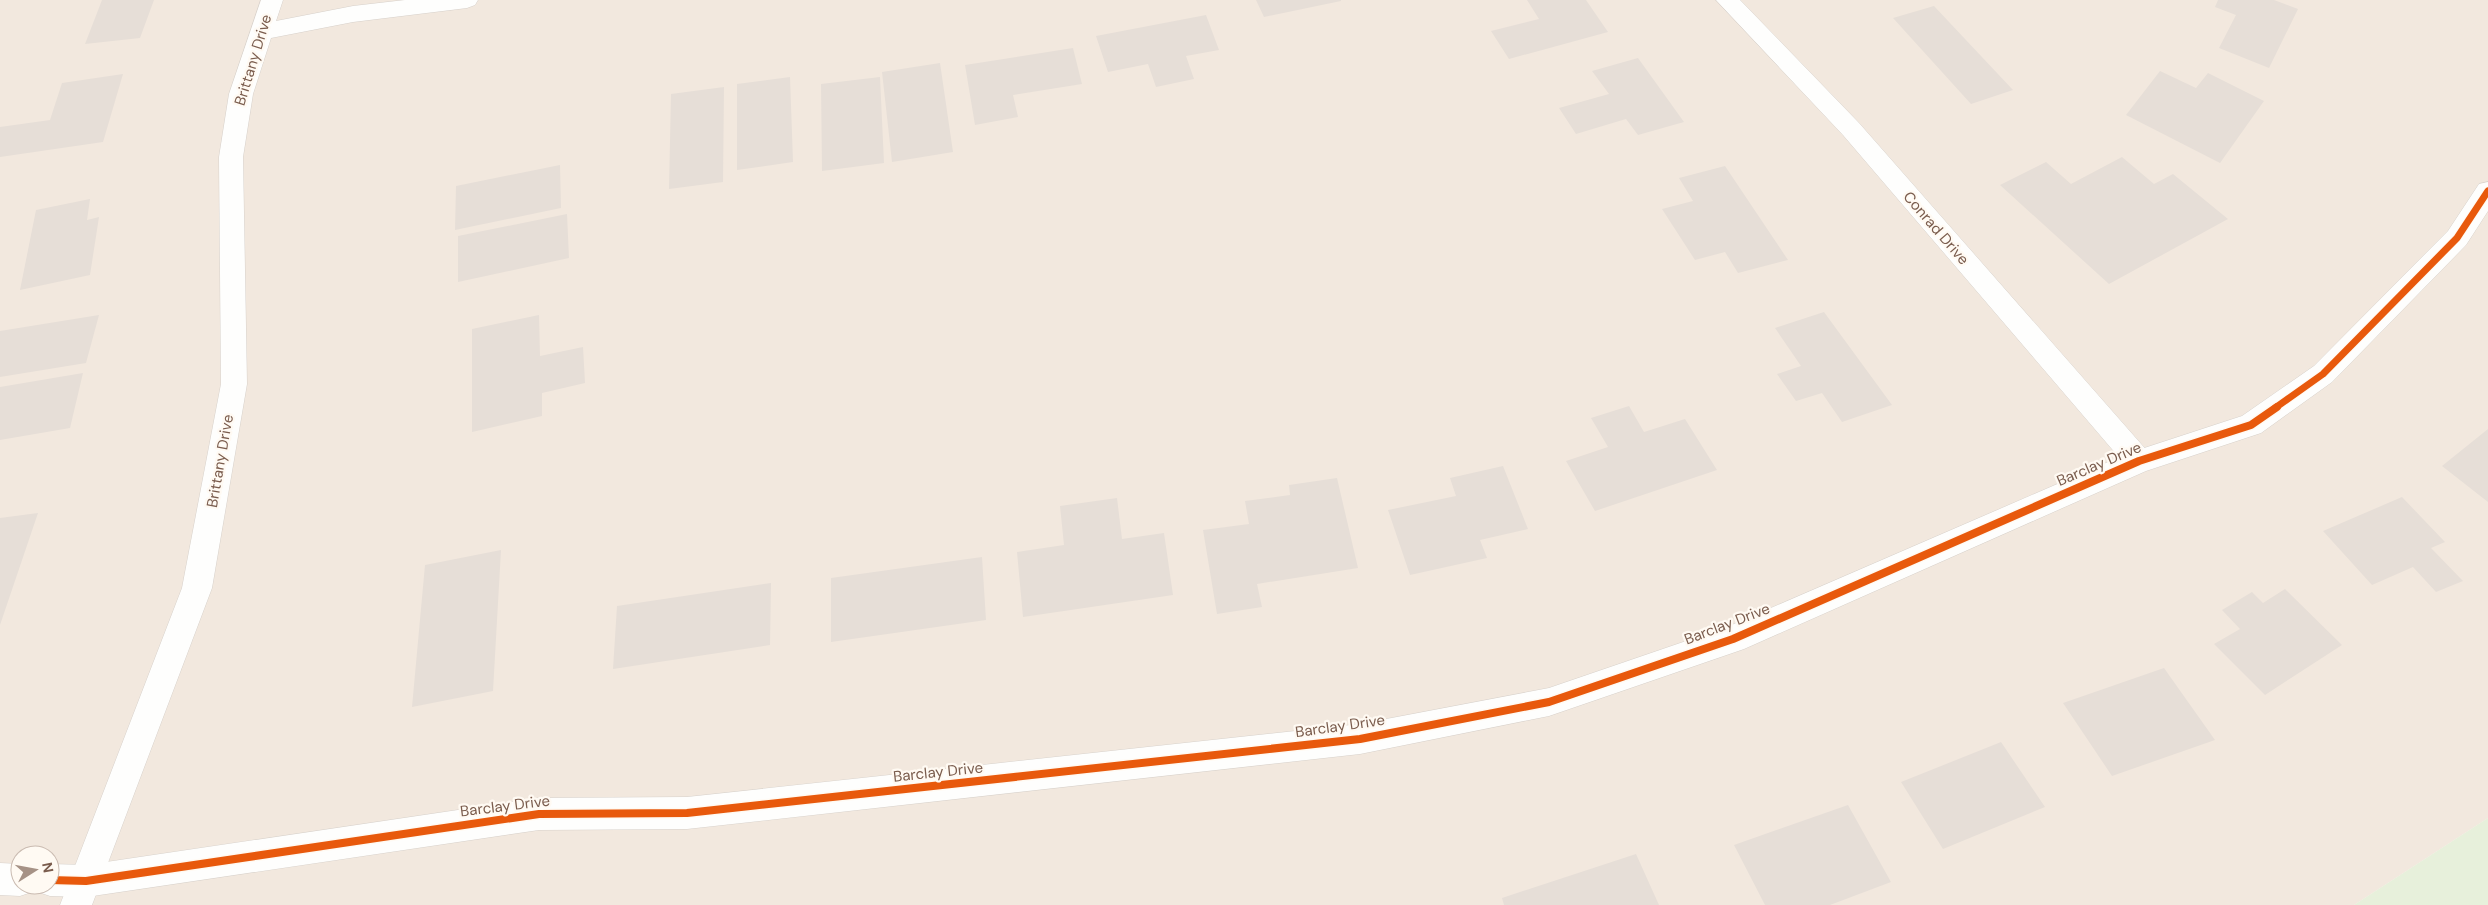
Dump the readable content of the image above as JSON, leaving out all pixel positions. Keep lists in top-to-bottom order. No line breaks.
{"streets":{"street":["Brittany Drive","Conrad Drive","Barclay Drive"]},"crossings":[["Brittany Drive","Barclay Drive"],["Conrad Drive","Barclay Drive"]],"north":"right"}
